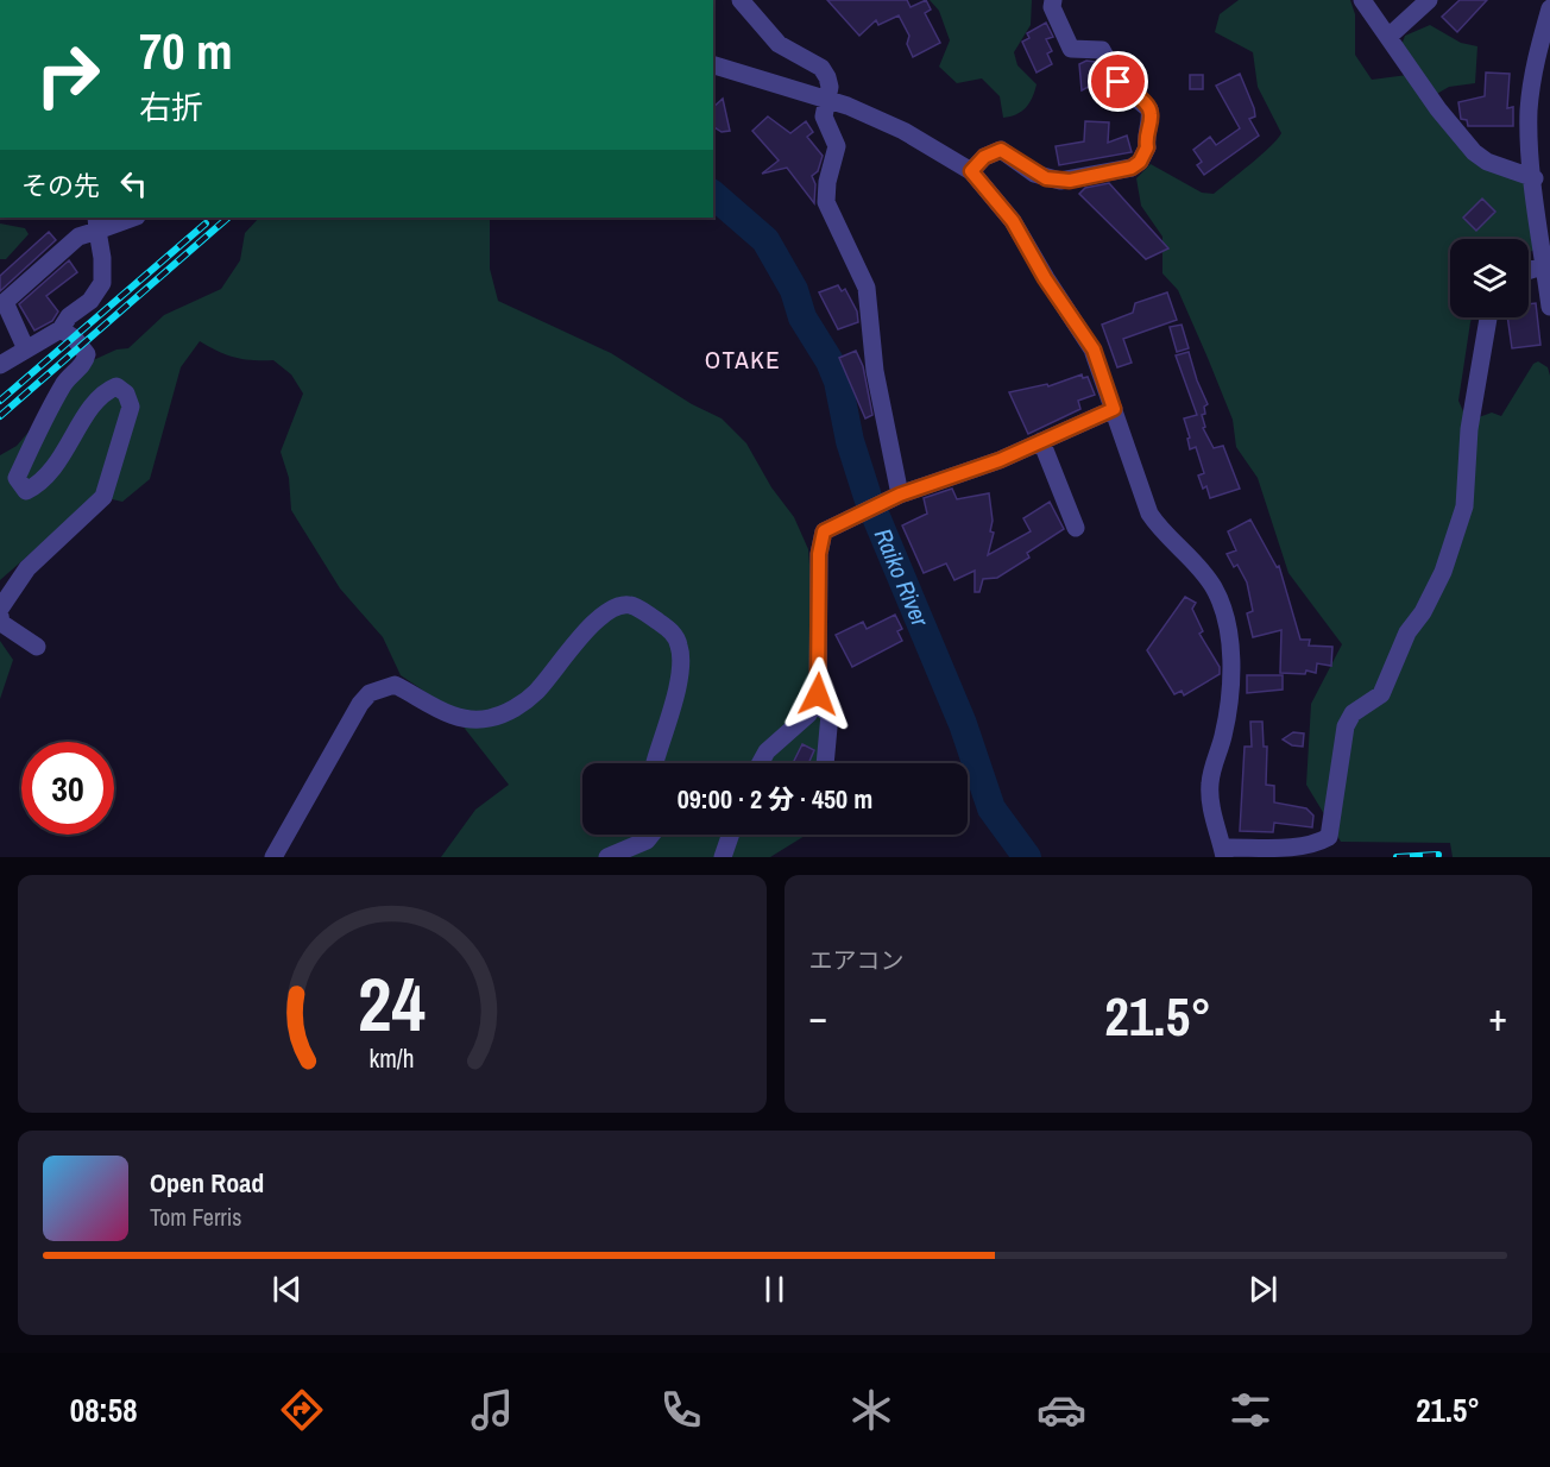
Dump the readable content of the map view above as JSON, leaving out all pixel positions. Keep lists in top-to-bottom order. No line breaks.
{"districts":["OTAKE"],"water":["Raiko River"],"page":{"turn":["70 m","右折"],"then":"その先","limit":"30","trip":"09:00 · 2 分 · 450 m","tile":"エアコン","heat":["−","21.5°","+"],"song":["Open Road","Tom Ferris"],"tabs":["08:58","21.5°"],"gauge":["24","km/h"]}}
